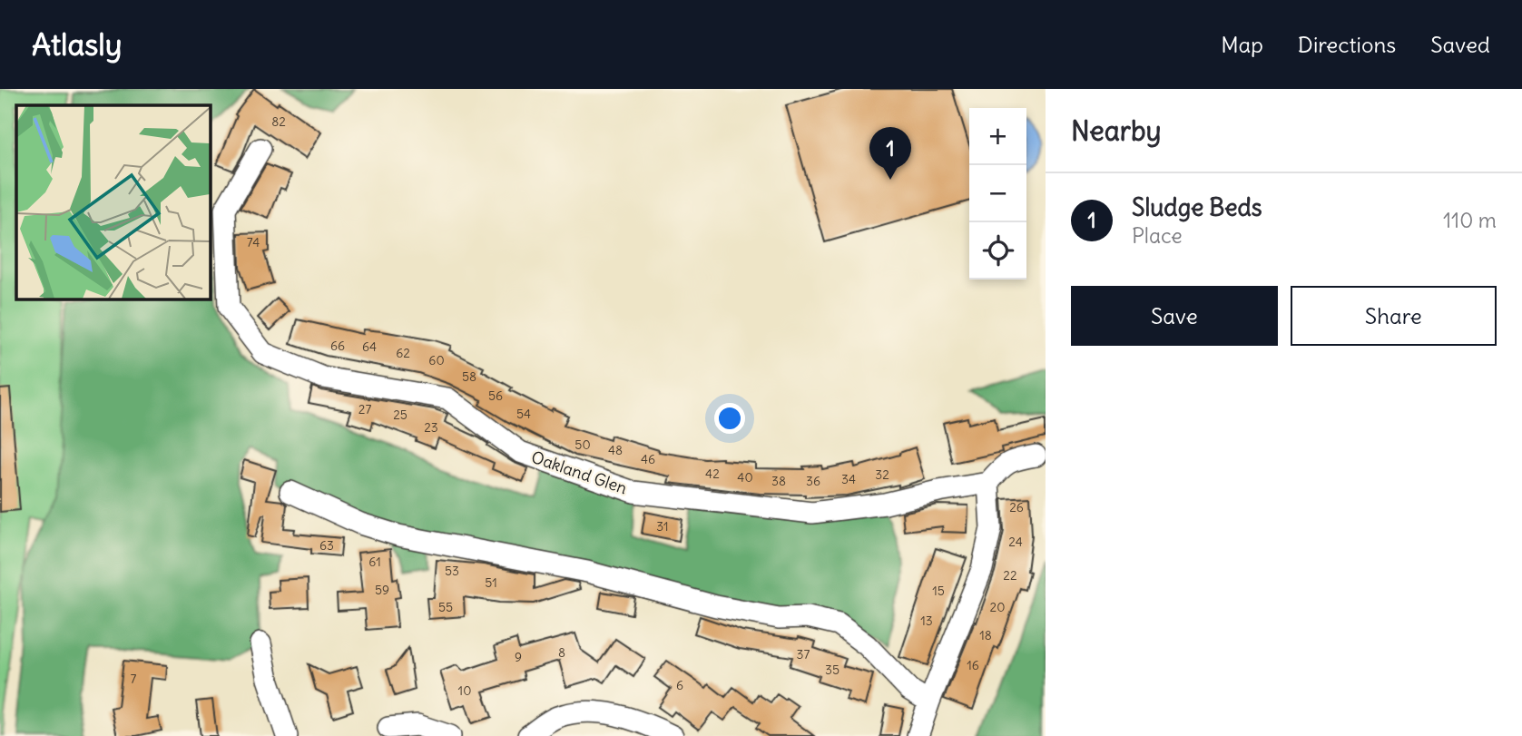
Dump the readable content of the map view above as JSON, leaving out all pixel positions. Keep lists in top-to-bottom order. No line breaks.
{"streets":{"street":["Oakland Glen"]},"house_numbers":["82","74","66","64","62","60","58","56","27","54","25","23","50","48","46","42","32","40","34","38","36","26","31","24","63","61","53","22","51","59","15","55","20","13","18","8","37","9","16","35","7","6","10"],"page":{"header":"Atlasly","nav":["Map","Directions","Saved"],"heading":"Nearby","map_buttons":["+","−"],"pins":"1","list":[{"mark":"1","name":"Sludge Beds","note":"Place","value":"110 m"}],"buttons":["Save","Share"]}}
